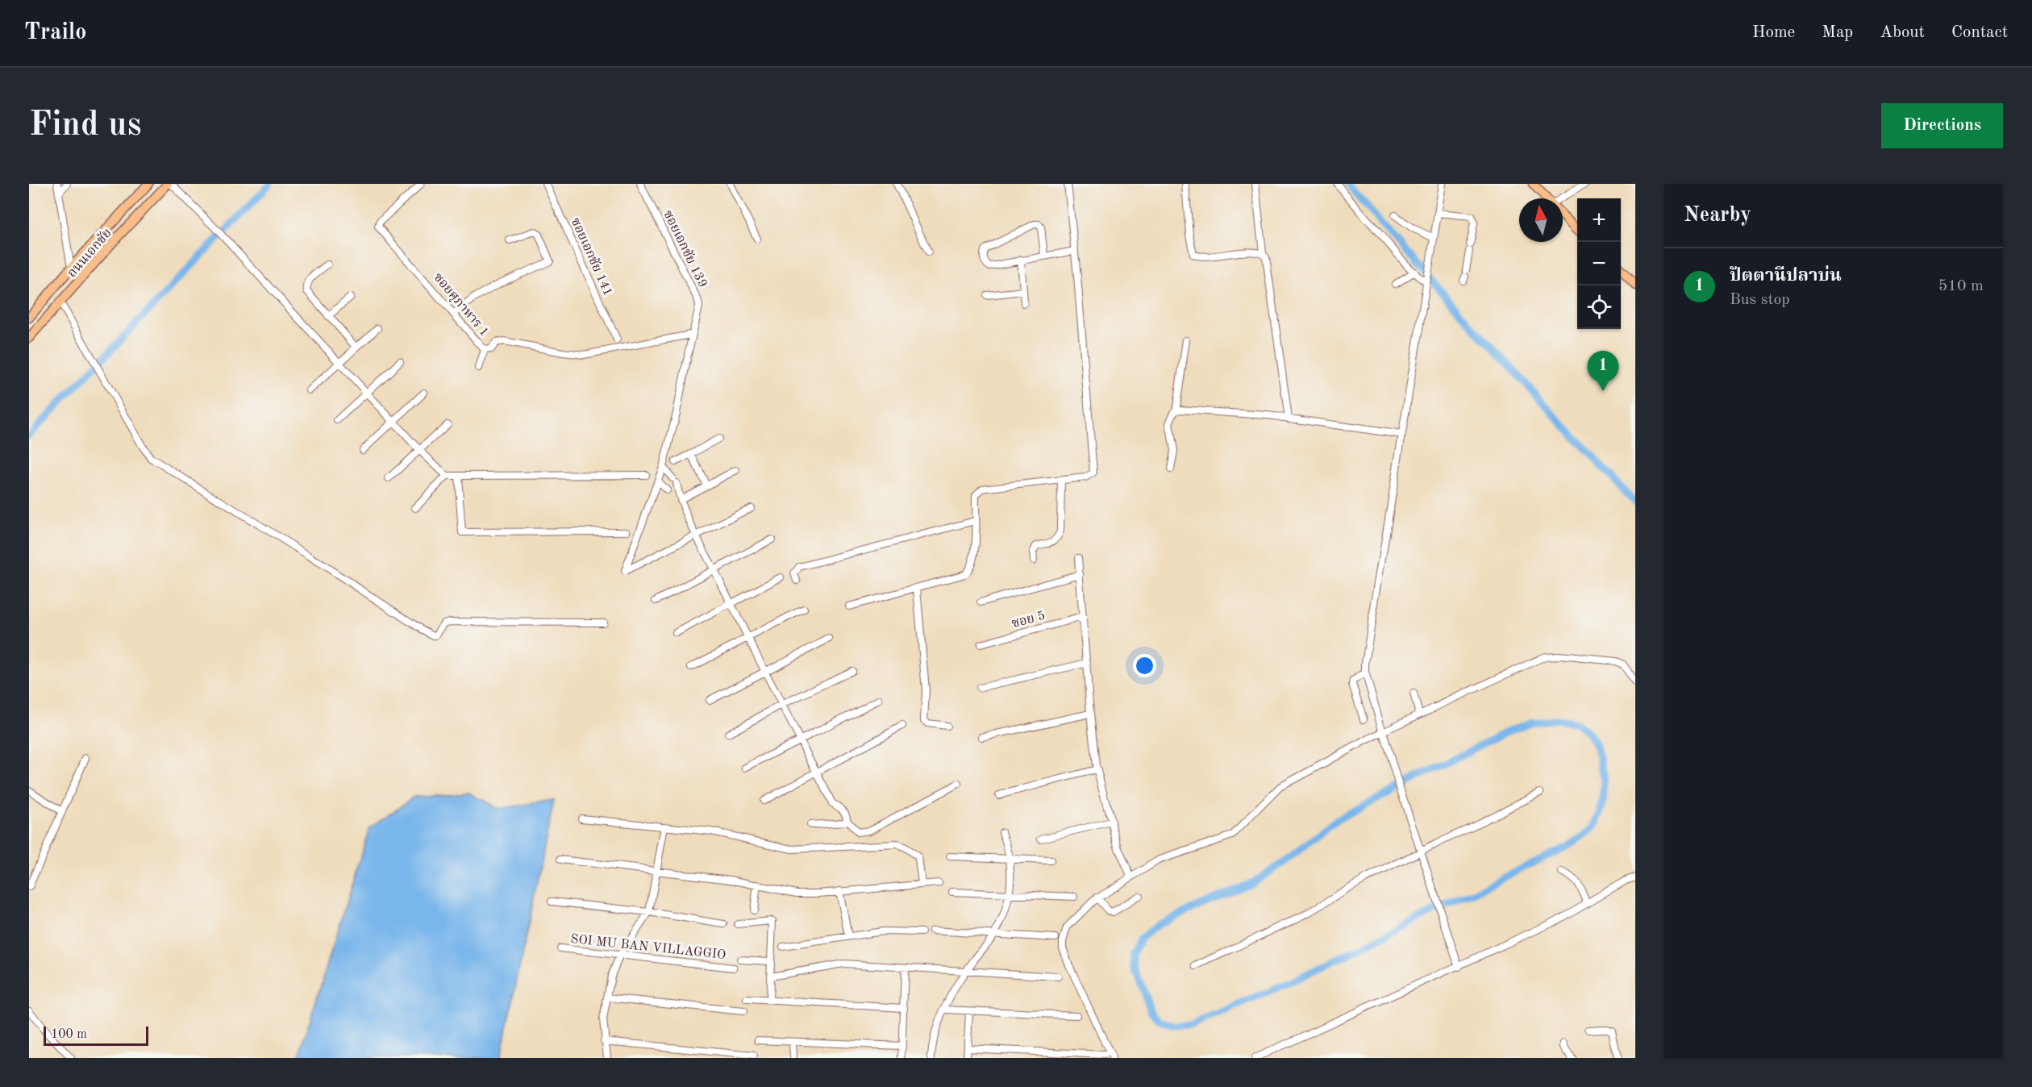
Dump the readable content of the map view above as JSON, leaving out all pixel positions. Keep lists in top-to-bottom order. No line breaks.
{"streets":{"main road":["ถนนเอกชัย"],"street":["ซอยเอกชัย 139","ซอยเอกชัย 141","ซอยศุภาหาร 1","ซอย 5","SOI MU BAN VILLAGGIO"]},"crossings":[["ซอยเอกชัย 139","ซอยศุภาหาร 1"]],"scale_bar":"100 m","north":"top","page":{"header":"Trailo","nav":["Home","Map","About","Contact"],"buttons":"Directions","title":"Find us","heading":"Nearby","map_buttons":["+","−"],"list":[{"mark":"1","name":"ปัตตานีปลาบ่น","note":"Bus stop","value":"510 m"}],"pins":"1","scale":"100 m"}}
